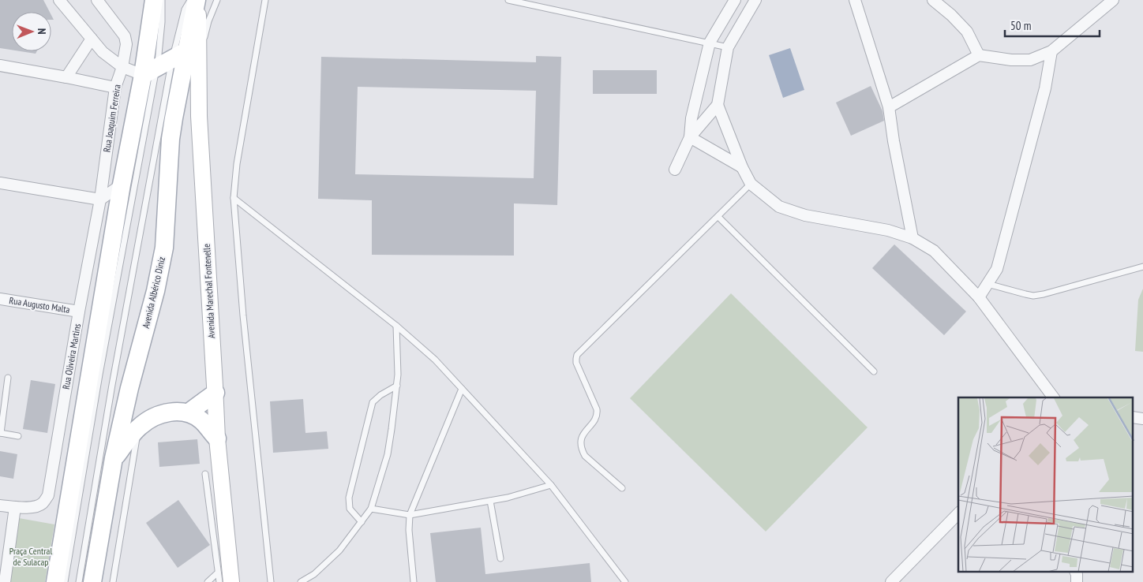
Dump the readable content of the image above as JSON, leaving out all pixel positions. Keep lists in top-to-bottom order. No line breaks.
{"streets":{"main road":["Avenida Marechal Fontenelle","Avenida Albérico Diniz"],"street":["Rua Joaquim Ferreira","Rua Augusto Malta","Rua Oliveira Martins"]},"crossings":[["Rua Joaquim Ferreira","Rua Oliveira Martins"],["Avenida Marechal Fontenelle","Avenida Albérico Diniz"],["Rua Augusto Malta","Rua Oliveira Martins"]],"parks":["Praça Central de Sulacap"],"scale_bar":"50 m","north":"right"}
